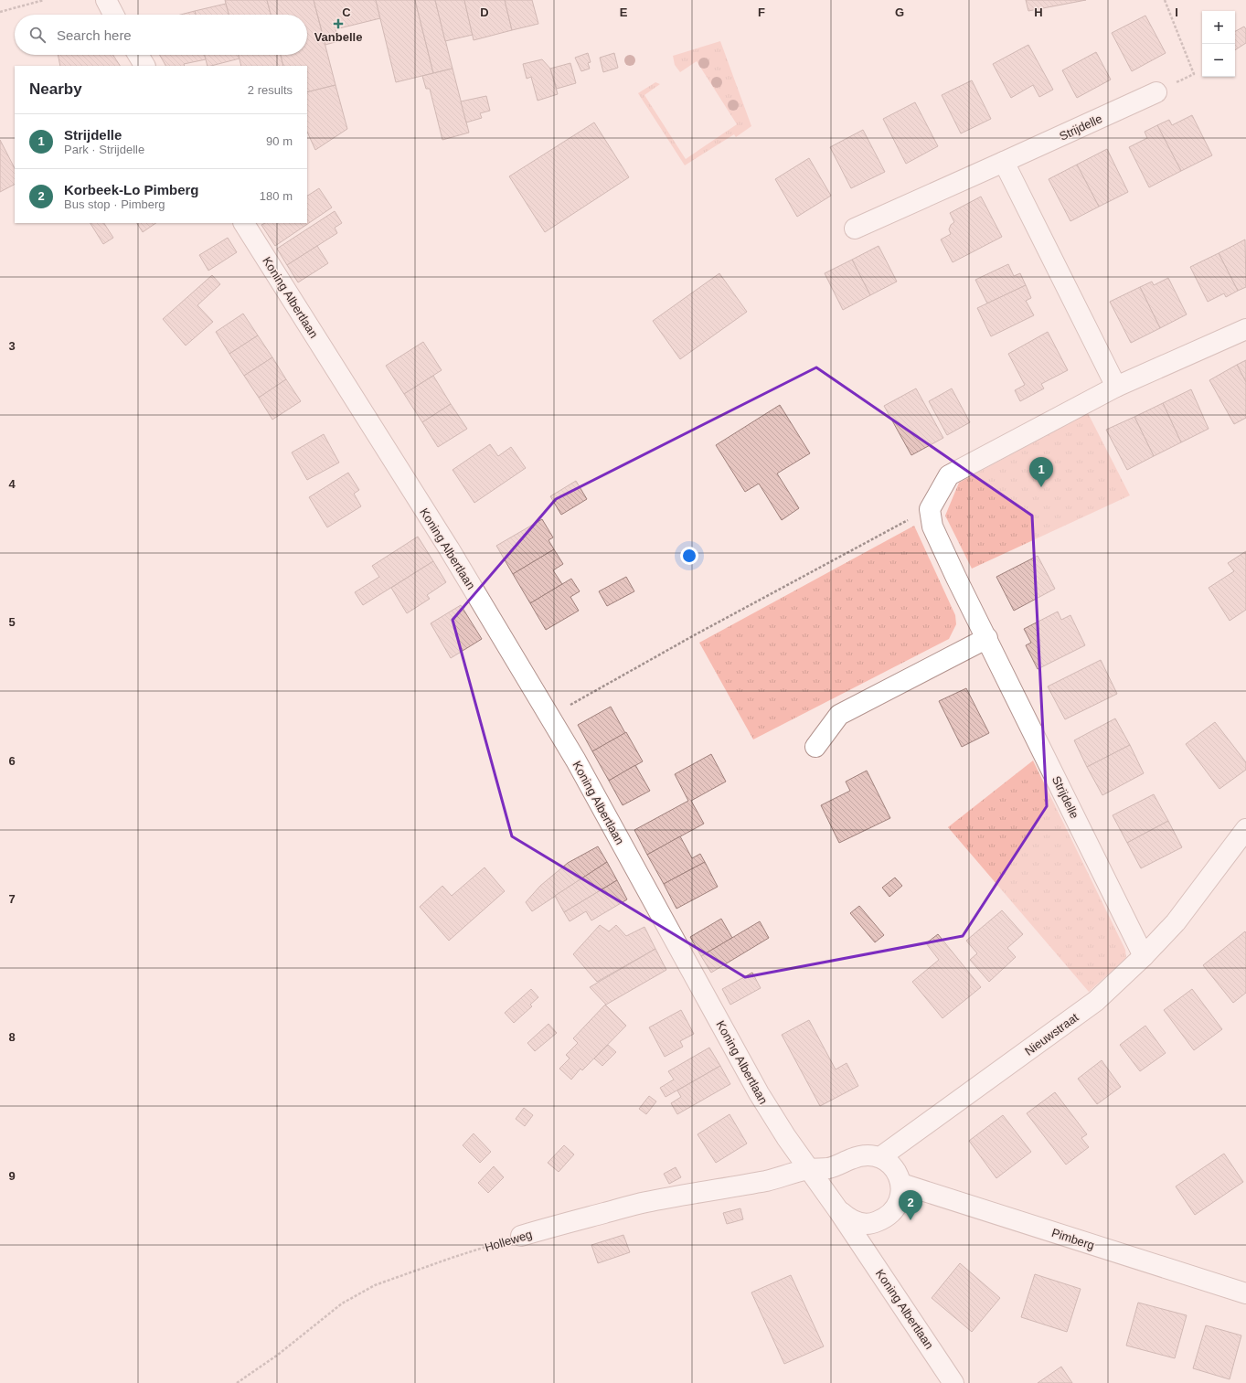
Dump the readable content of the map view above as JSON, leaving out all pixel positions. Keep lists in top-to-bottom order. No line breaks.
{"streets":{"street":["Strijdelle","Koning Albertlaan","Nieuwstraat","Pimberg","Holleweg"]},"crossings":[["Strijdelle","Nieuwstraat"],["Koning Albertlaan","Holleweg"]],"places":{"health":["Vanbelle"]},"page":{"map_buttons":["+","−"],"search":"Search here","heading":["Nearby","2 results"],"list":[{"mark":"1","name":"Strijdelle","note":"Park · Strijdelle","value":"90 m"},{"mark":"2","name":"Korbeek-Lo Pimberg","note":"Bus stop · Pimberg","value":"180 m"}],"pins":["1","2"]},"grid":{"columns":["C","D","E","F","G","H","I"],"rows":["3","4","5","6","7","8","9"]}}
